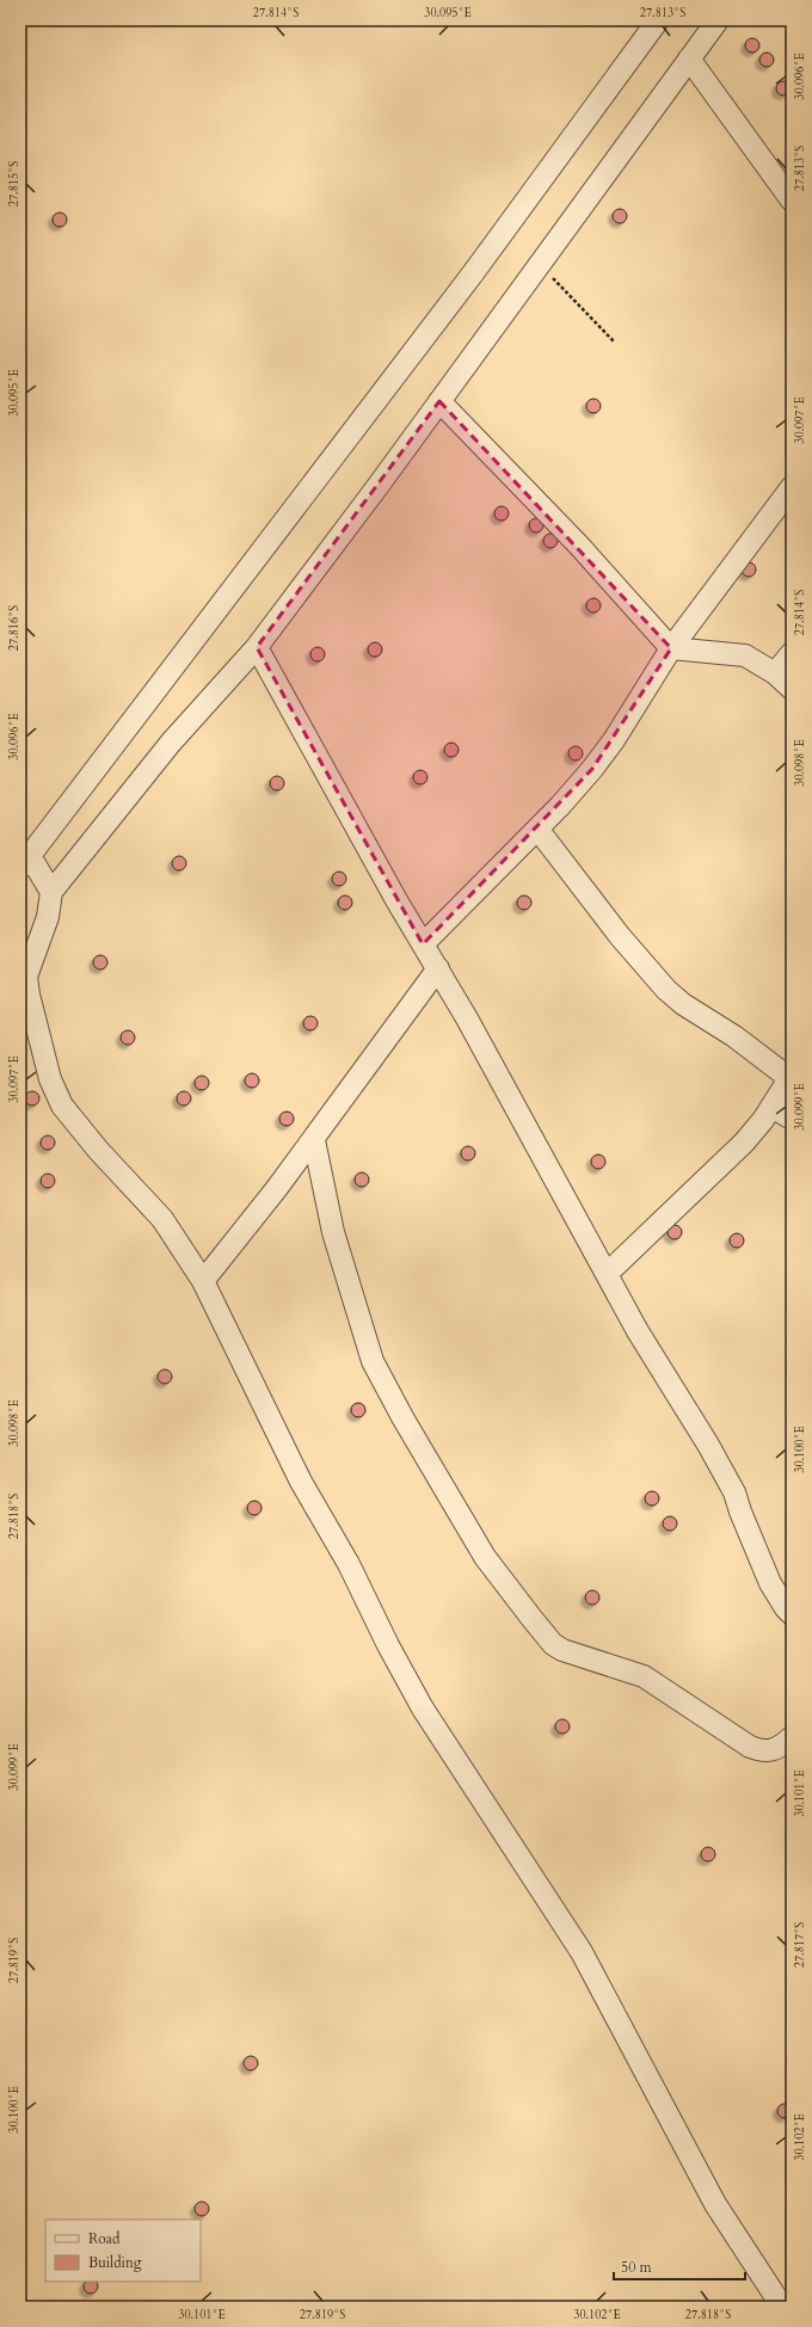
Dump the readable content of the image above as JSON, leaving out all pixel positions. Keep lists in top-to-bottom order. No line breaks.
{"legend":["Road","Building"],"scale_bar":"50 m","coordinates":["27.814°S","30.095°E","27.813°S","30.096°E","27.815°S","30.097°E","27.816°S","30.098°E","30.099°E","30.100°E","27.818°S","30.101°E","27.817°S","27.819°S","30.102°E"]}
